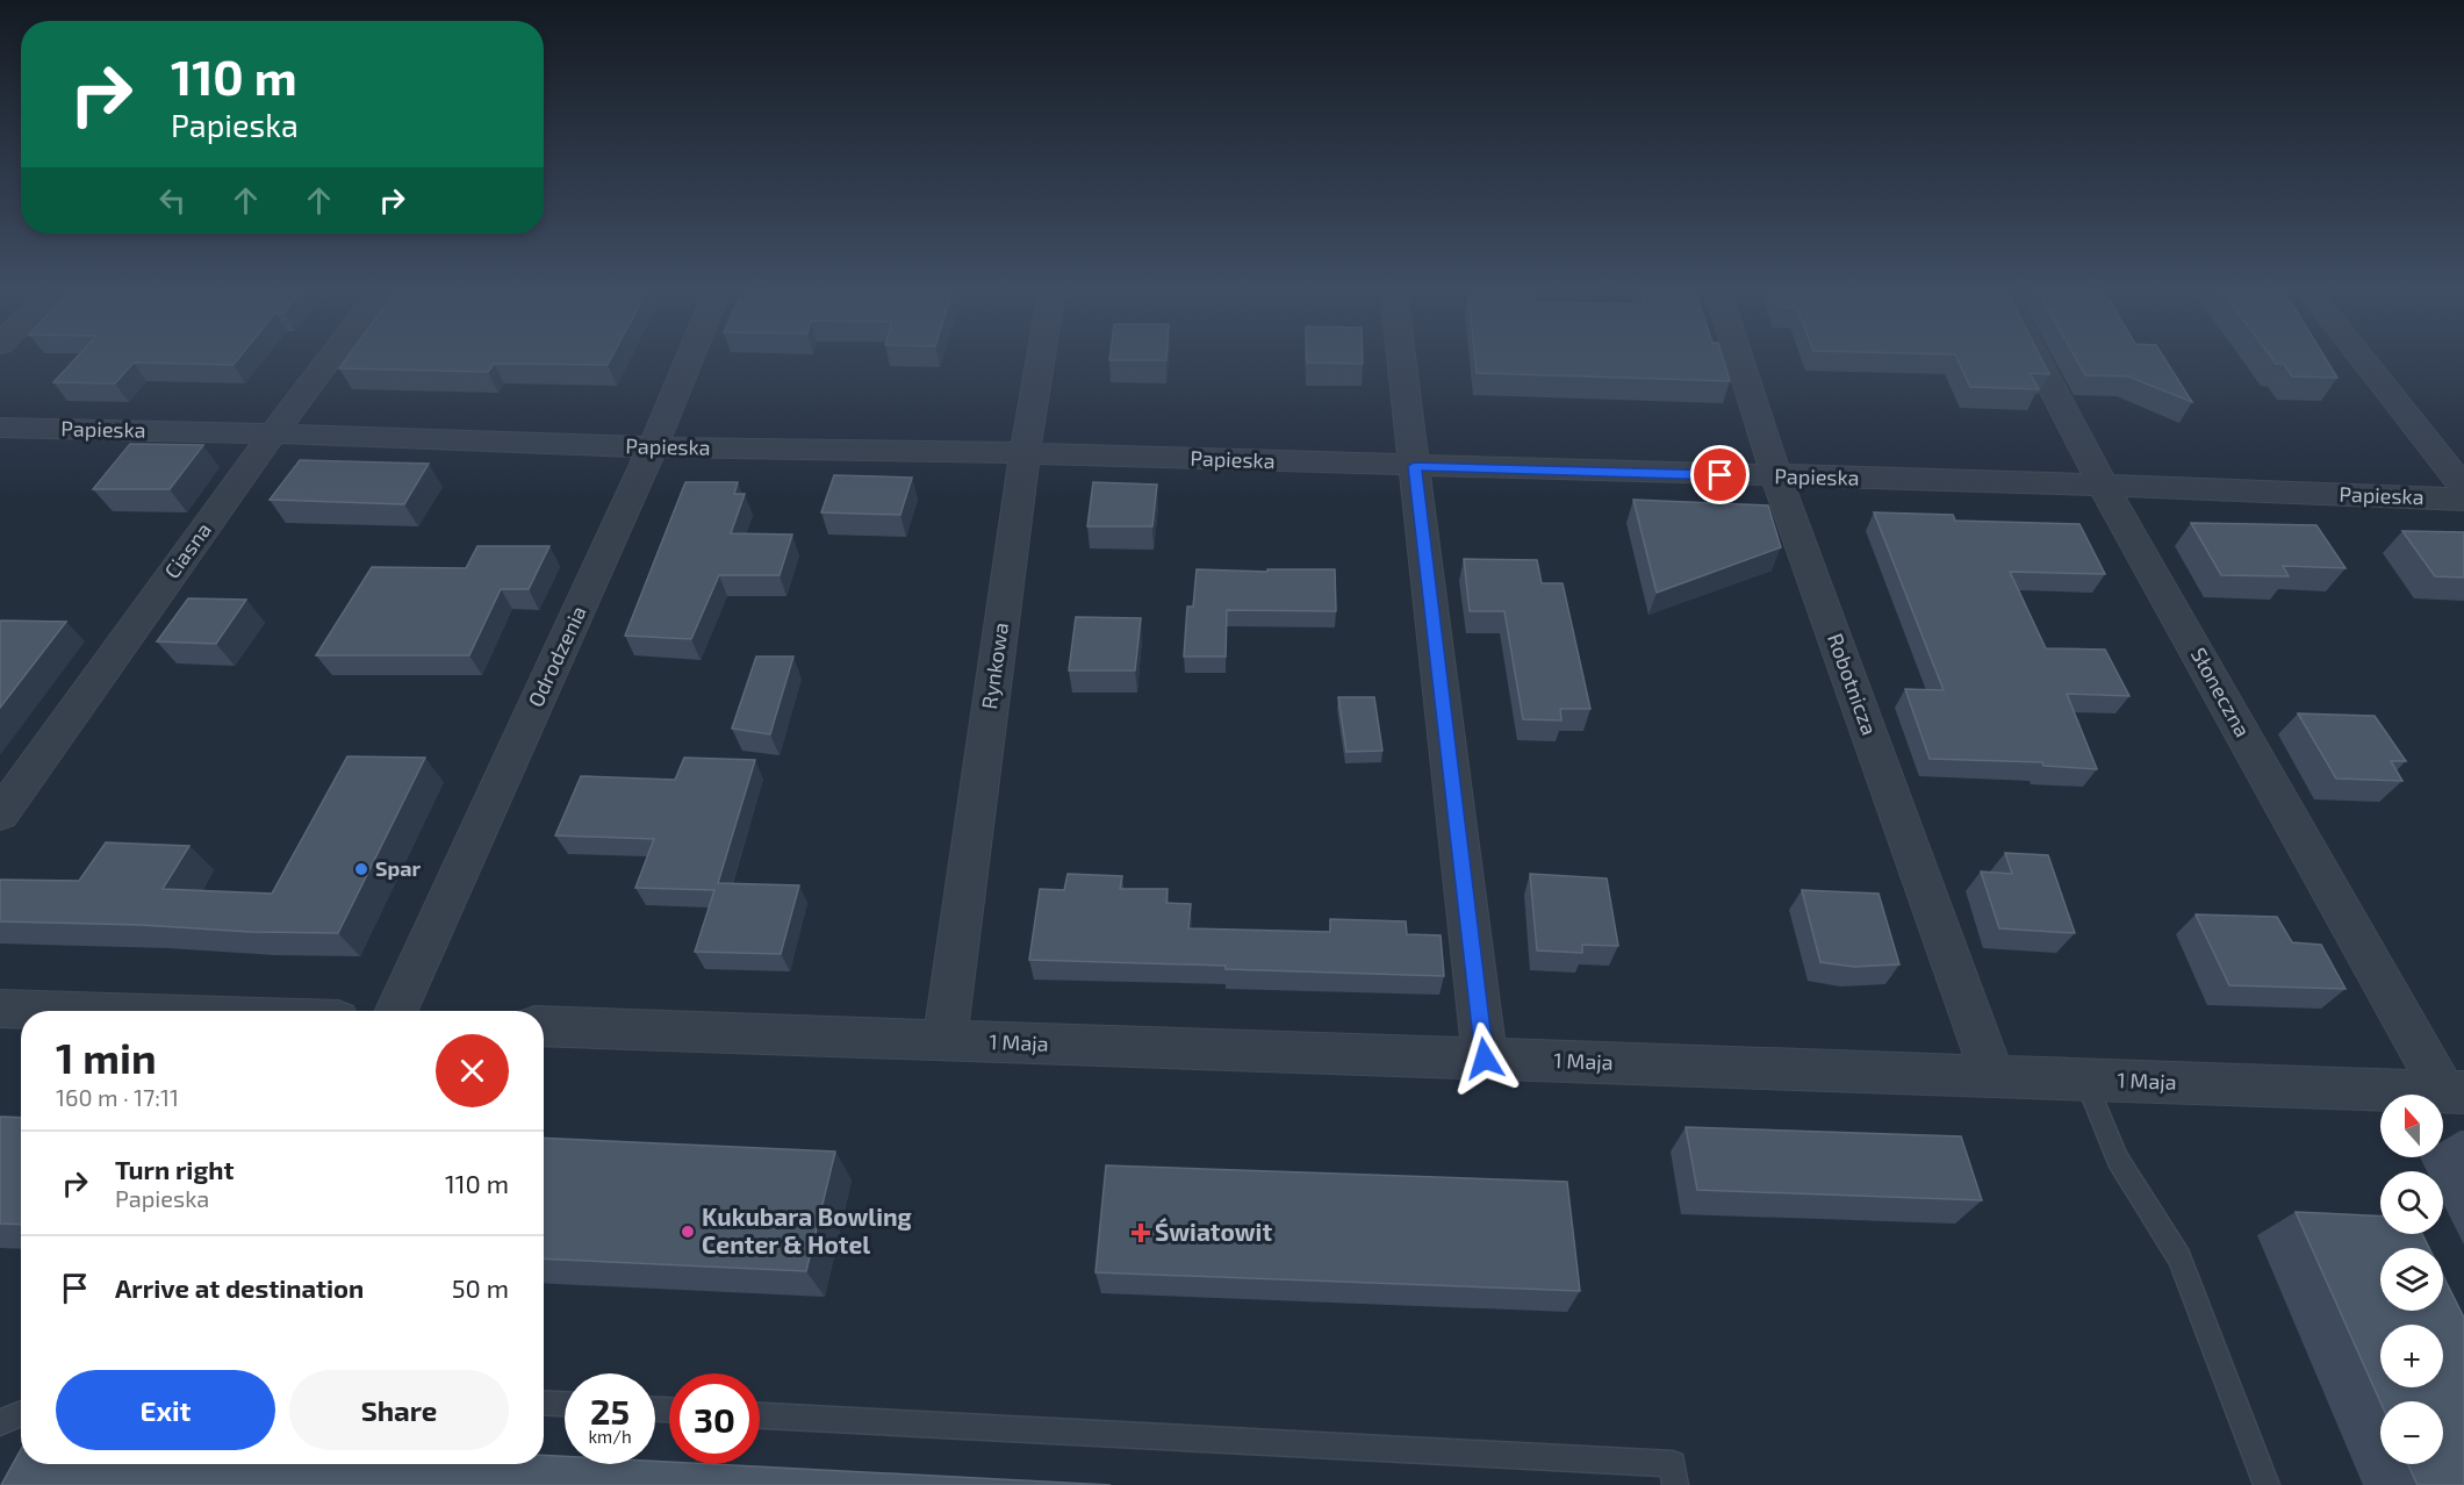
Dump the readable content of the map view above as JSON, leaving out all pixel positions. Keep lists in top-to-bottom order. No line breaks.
{"streets":{"street":["Papieska","Ciasna","Odrodzenia","Rynkowa","Robotnicza","Słoneczna","1 Maja"]},"crossings":[["Papieska","Ciasna"],["Papieska","Odrodzenia"],["Papieska","Rynkowa"],["Papieska","Robotnicza"],["Papieska","Słoneczna"],["Rynkowa","1 Maja"],["Robotnicza","1 Maja"],["Słoneczna","1 Maja"]],"places":{"other":["Spar","Kukubara Bowling Center & Hotel"],"health":["Światowit"]},"north":"top","page":{"turn":["110 m","Papieska"],"heading":["1 min","160 m · 17:11"],"map_buttons":["+","−"],"list":[{"name":"Turn right","note":"Papieska","value":"110 m"},{"name":"Arrive at destination","value":"50 m"}],"buttons":["Exit","Share"],"speed":"25 km/h","limit":"30"}}
